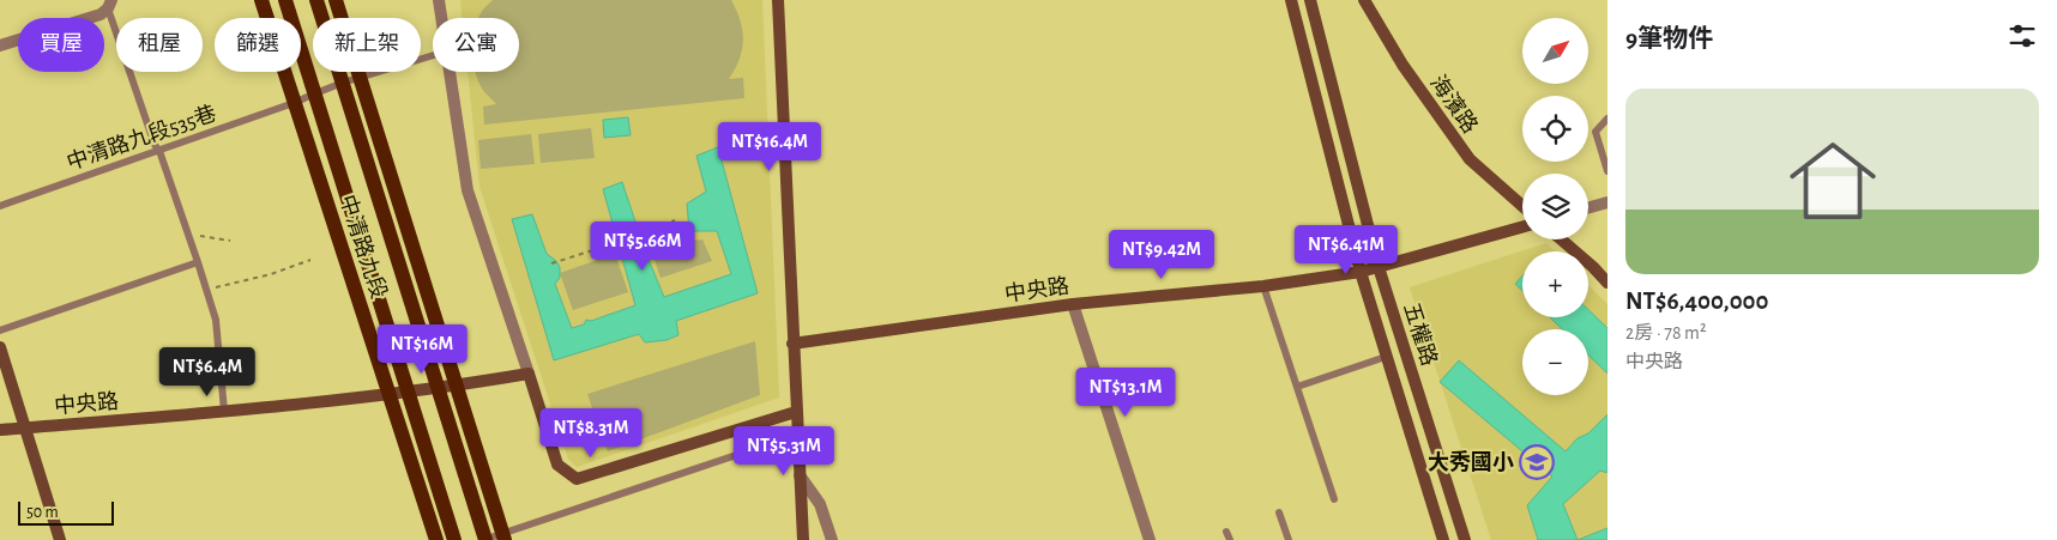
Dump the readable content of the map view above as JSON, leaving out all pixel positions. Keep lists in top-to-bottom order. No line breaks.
{"streets":{"main road":["中清路九段"],"street":["海濱路","中央路","五權路"],"lane":["中清路九段535巷"]},"crossings":[["中清路九段535巷","中清路九段"],["中清路九段","中央路"],["中央路","五權路"]],"places":{"school or university":["大秀國小"]},"scale_bar":"50 m","north":"top right","page":{"heading":"9筆物件","map_buttons":["+","−"],"chip":["買屋","租屋","篩選","新上架","公寓"],"list":[{"name":"NT$6,400,000","note":"2房 · 78 m² · 中央路"}],"price":["NT$16.4M","NT$5.66M","NT$6.41M","NT$9.42M","NT$16M","NT$6.4M","NT$13.1M","NT$8.31M","NT$5.31M"],"scale":"50 m"}}
